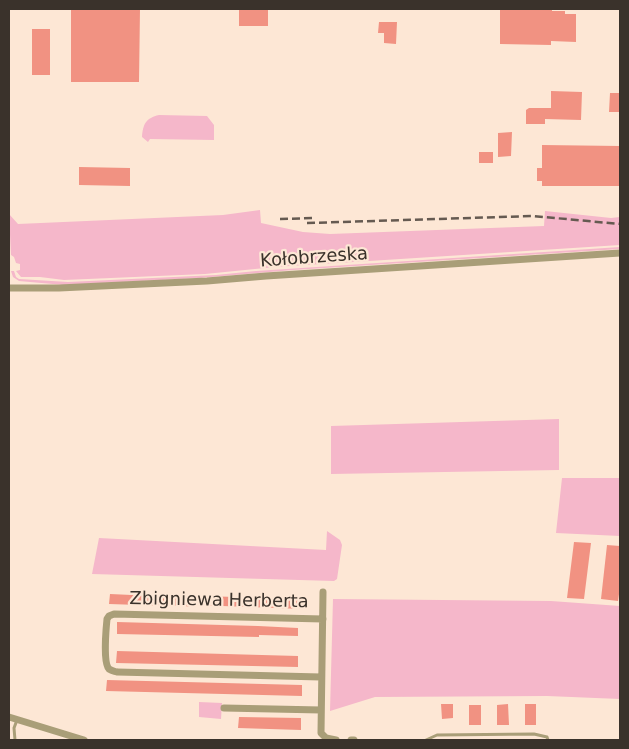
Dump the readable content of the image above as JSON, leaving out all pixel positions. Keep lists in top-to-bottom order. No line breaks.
{"streets":{"street":["Kołobrzeska","Zbigniewa Herberta"]}}
